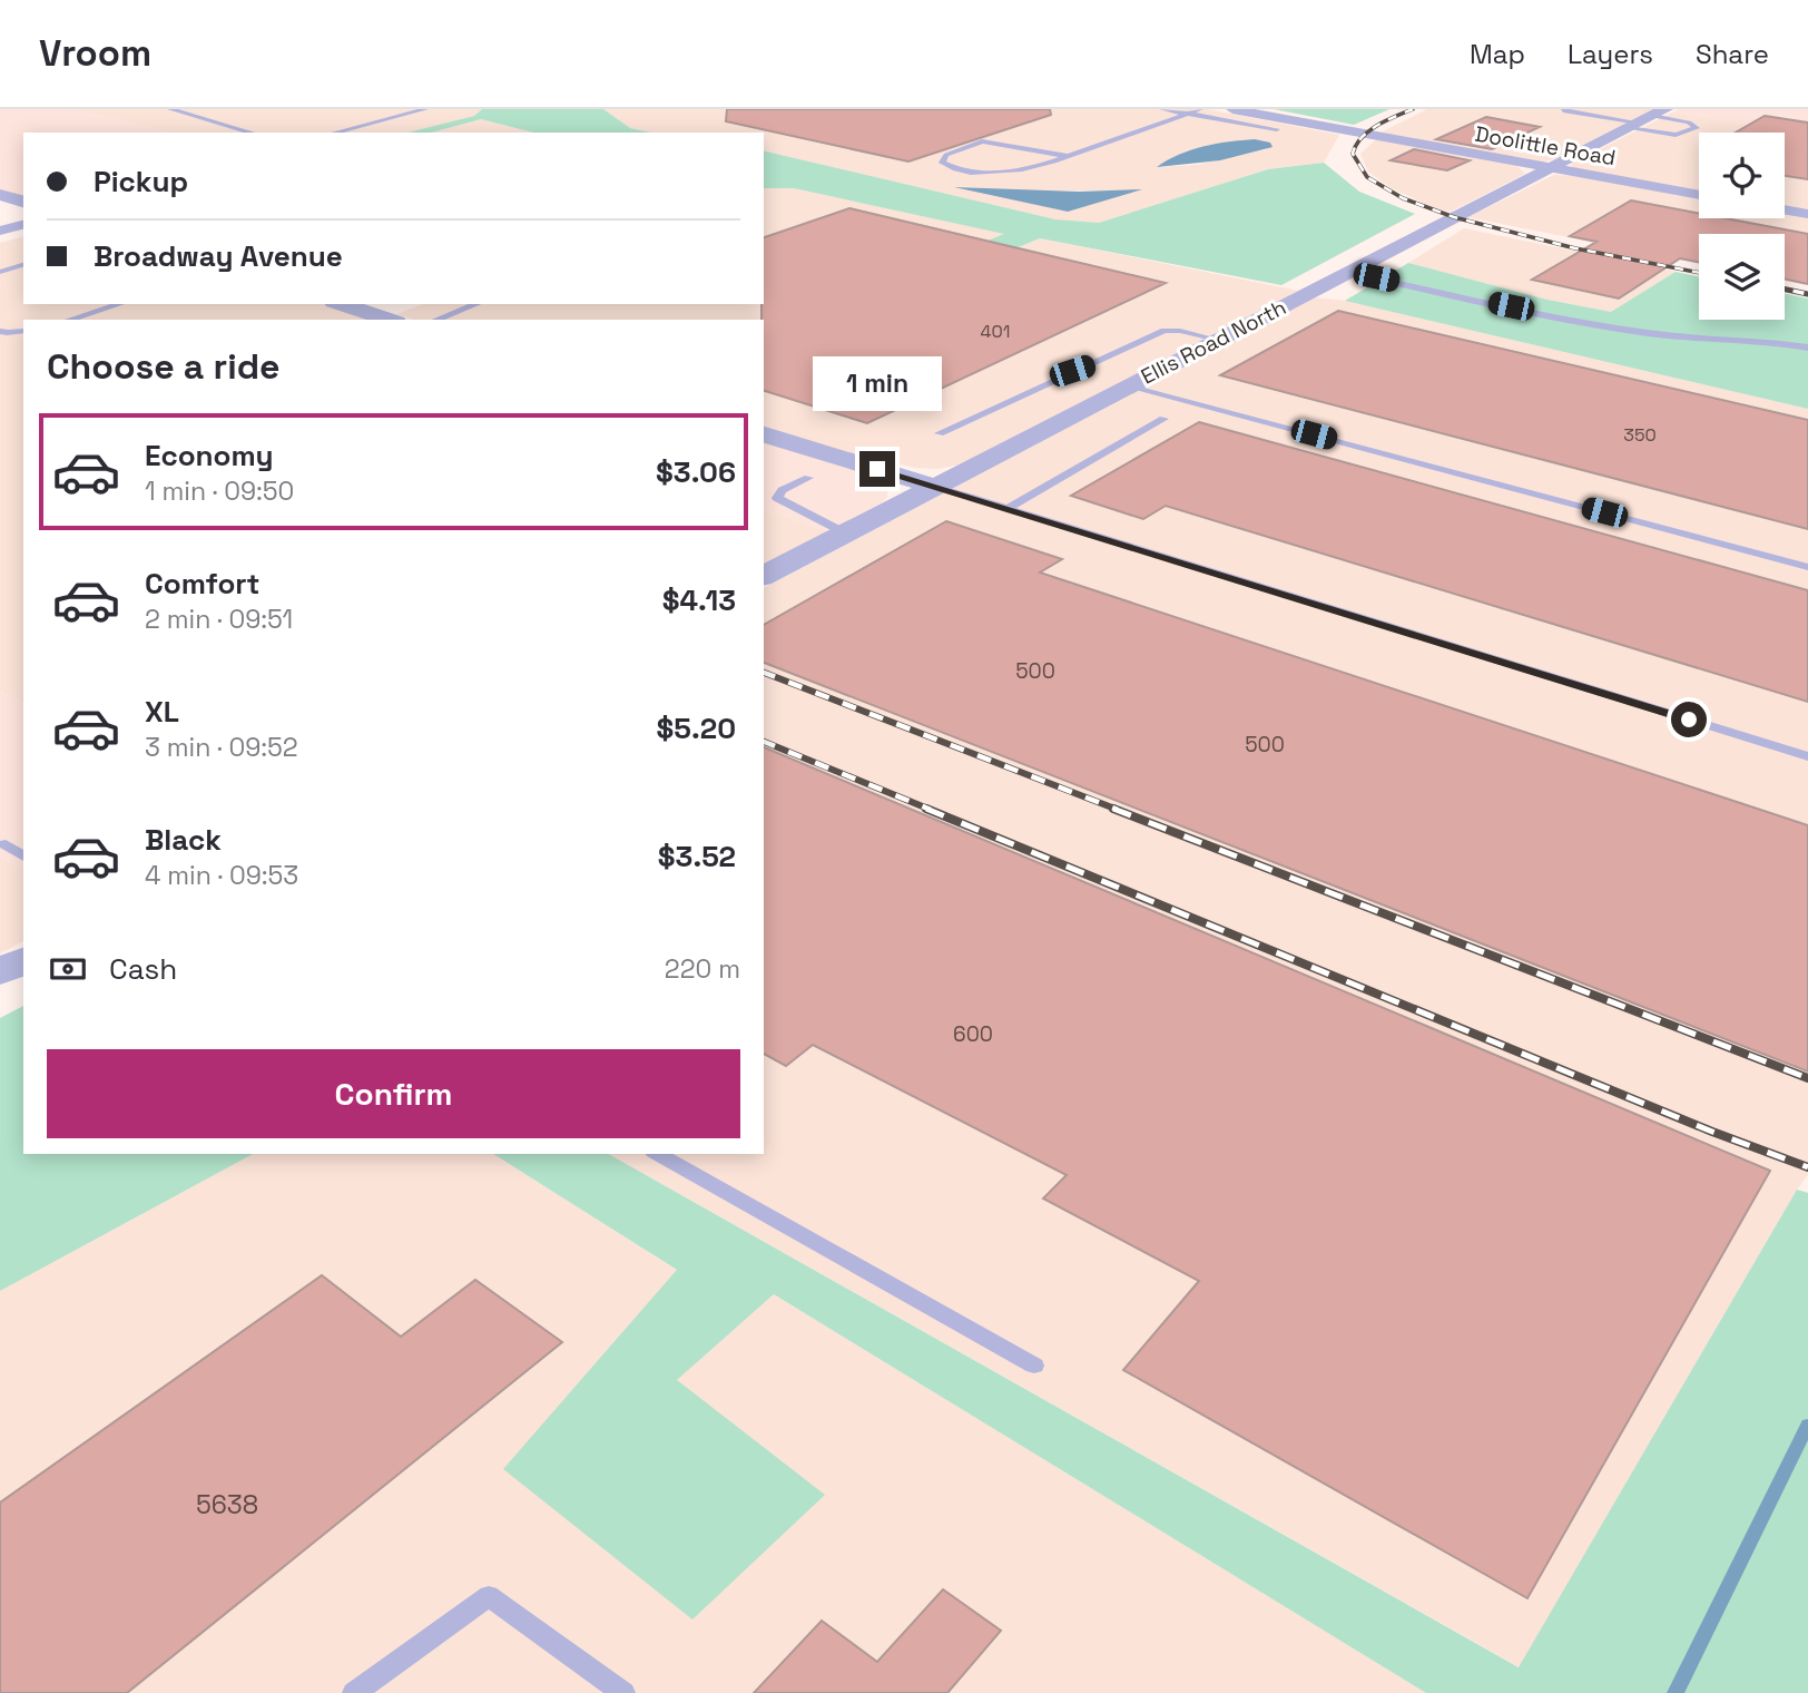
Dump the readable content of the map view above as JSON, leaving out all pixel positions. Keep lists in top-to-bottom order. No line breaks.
{"streets":{"street":["Doolittle Road","Ellis Road North"]},"crossings":[["Doolittle Road","Ellis Road North"]],"house_numbers":["401","350","500","500","600","5638"],"page":{"header":"Vroom","nav":["Map","Layers","Share"],"banner":["Pickup","Broadway Avenue"],"heading":"Choose a ride","bubble":"1 min","list":[{"name":"Economy","note":"1 min · 09:50","value":"$3.06"},{"name":"Comfort","note":"2 min · 09:51","value":"$4.13"},{"name":"XL","note":"3 min · 09:52","value":"$5.20"},{"name":"Black","note":"4 min · 09:53","value":"$3.52"}],"pay":["Cash","220 m"],"buttons":"Confirm"}}
